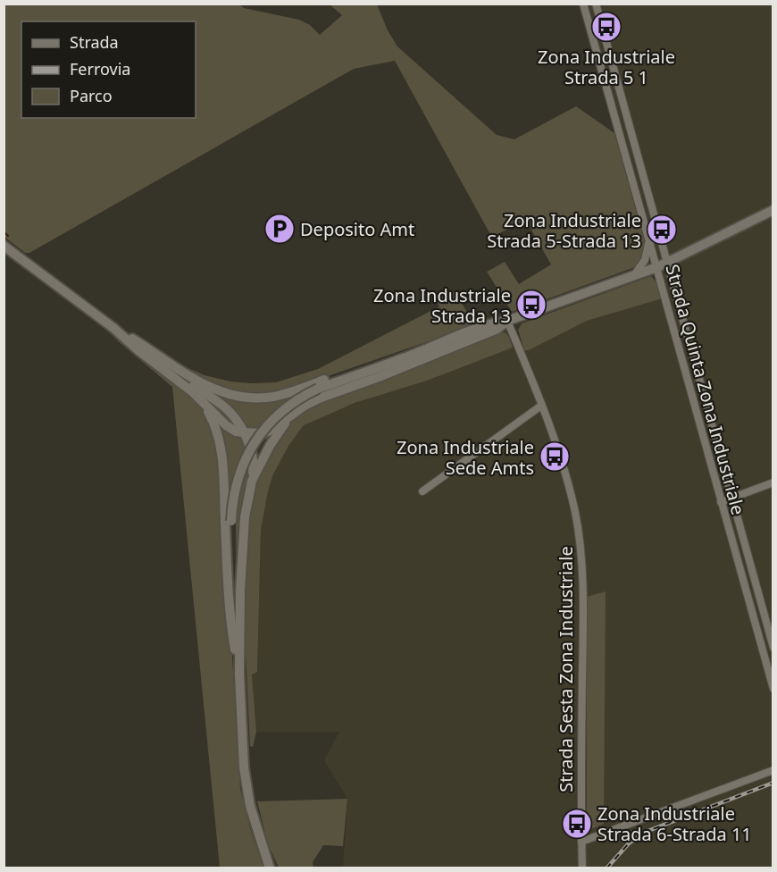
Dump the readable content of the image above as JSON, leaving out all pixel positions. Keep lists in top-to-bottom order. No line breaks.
{"streets":{"street":["Strada Quinta Zona Industriale","Strada Sesta Zona Industriale"]},"places":{"bus stop":["Zona Industriale Strada 5 1","Zona Industriale Strada 5-Strada 13","Zona Industriale Strada 13","Zona Industriale Sede Amts","Zona Industriale Strada 6-Strada 11"],"parking":["Deposito Amt"]},"legend":["Strada","Ferrovia","Parco"]}
